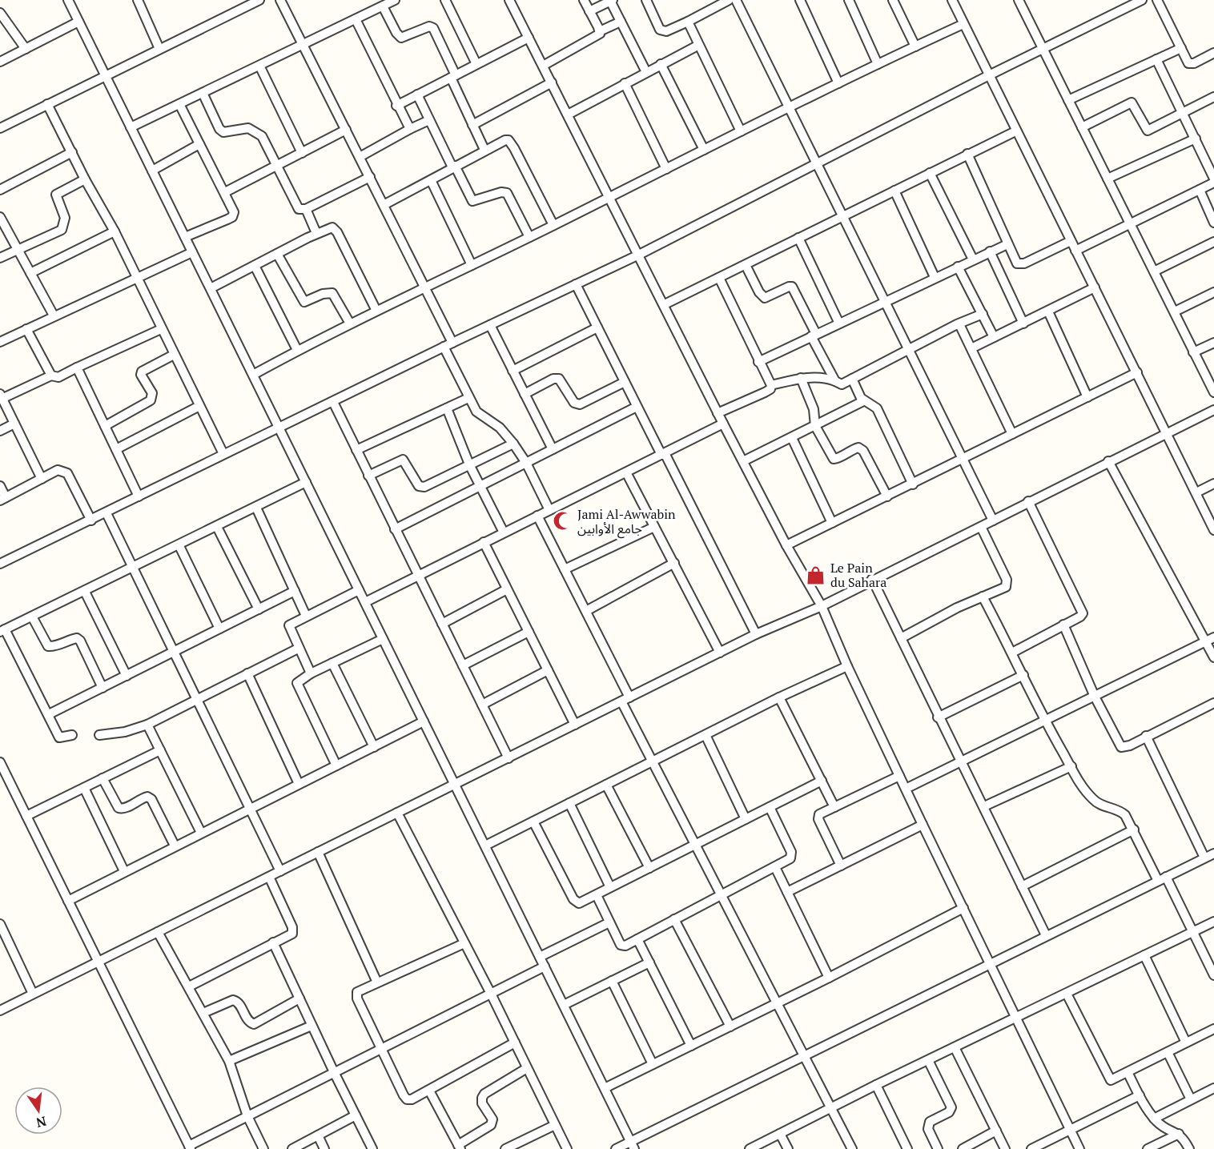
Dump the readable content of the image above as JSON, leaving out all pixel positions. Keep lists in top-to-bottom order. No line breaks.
{"places":{"mosque":["Jami Al-Awwabin جامع الأوابين"],"shop":["Le Pain du Sahara"]},"north":"bottom"}
